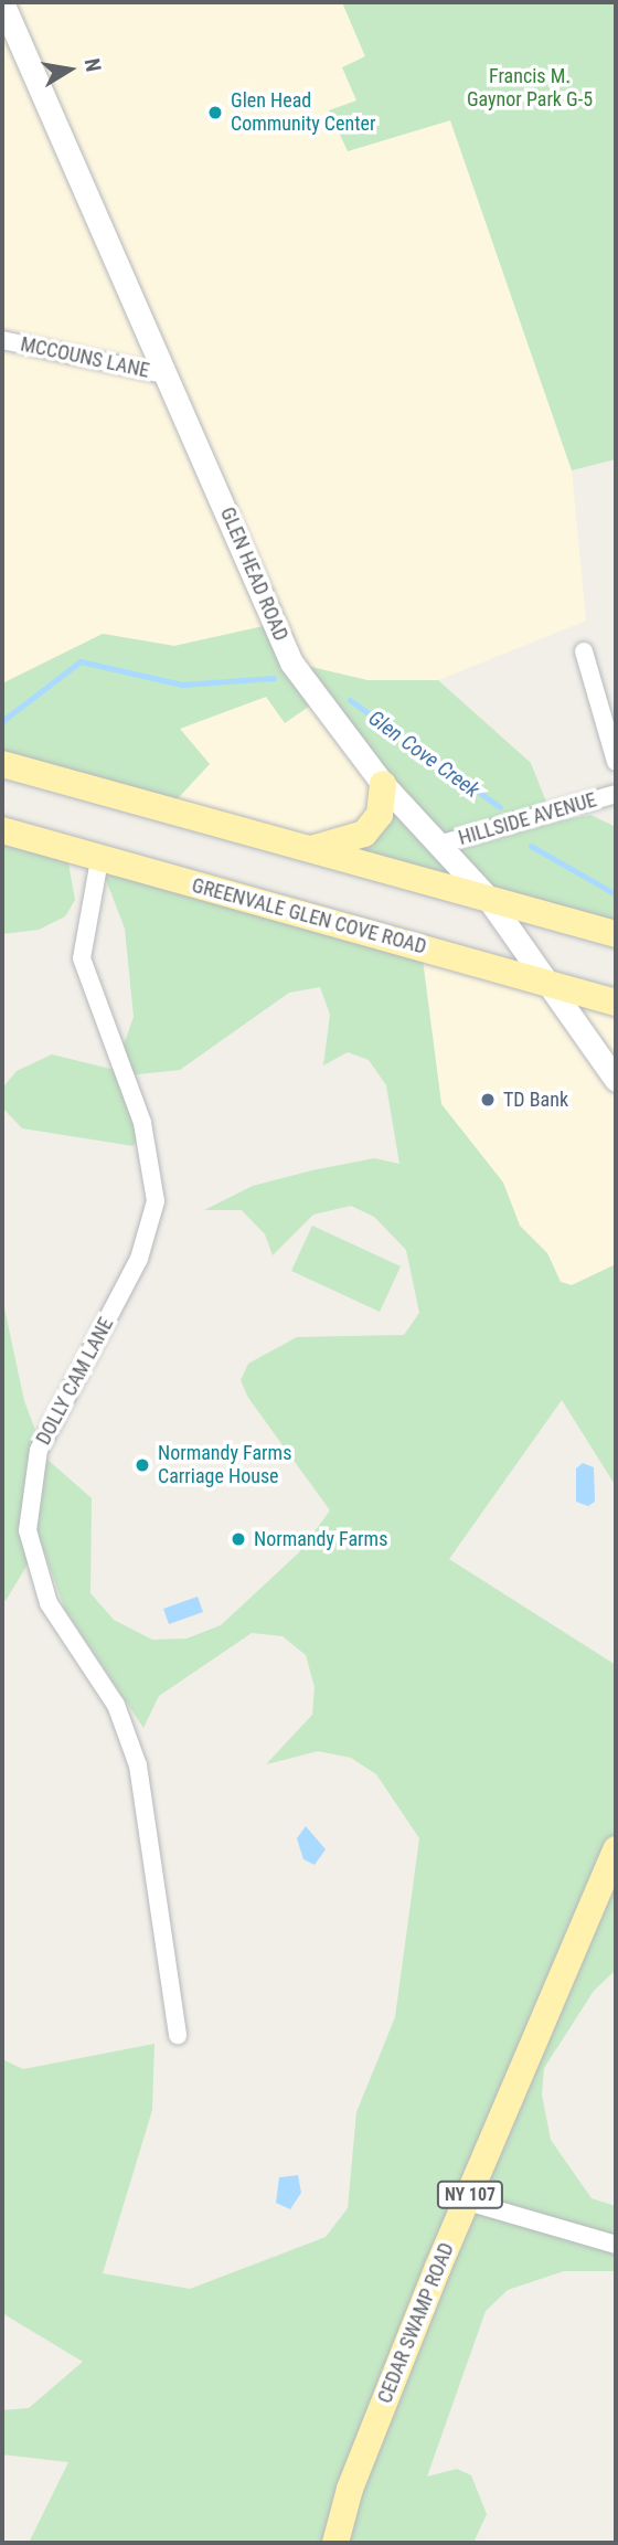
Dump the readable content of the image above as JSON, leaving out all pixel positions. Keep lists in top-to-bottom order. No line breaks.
{"streets":{"main road":["GLEN HEAD ROAD","GREENVALE GLEN COVE ROAD","NY 107","CEDAR SWAMP ROAD"],"street":["MCCOUNS LANE","HILLSIDE AVENUE","DOLLY CAM LANE"]},"crossings":[["MCCOUNS LANE","GLEN HEAD ROAD"],["GLEN HEAD ROAD","HILLSIDE AVENUE"],["GLEN HEAD ROAD","GREENVALE GLEN COVE ROAD"],["GREENVALE GLEN COVE ROAD","DOLLY CAM LANE"]],"water":["Glen Cove Creek"],"parks":["Francis M. Gaynor Park G-5"],"places":["Glen Head Community Center","TD Bank","Normandy Farms Carriage House","Normandy Farms"],"north":"right"}
